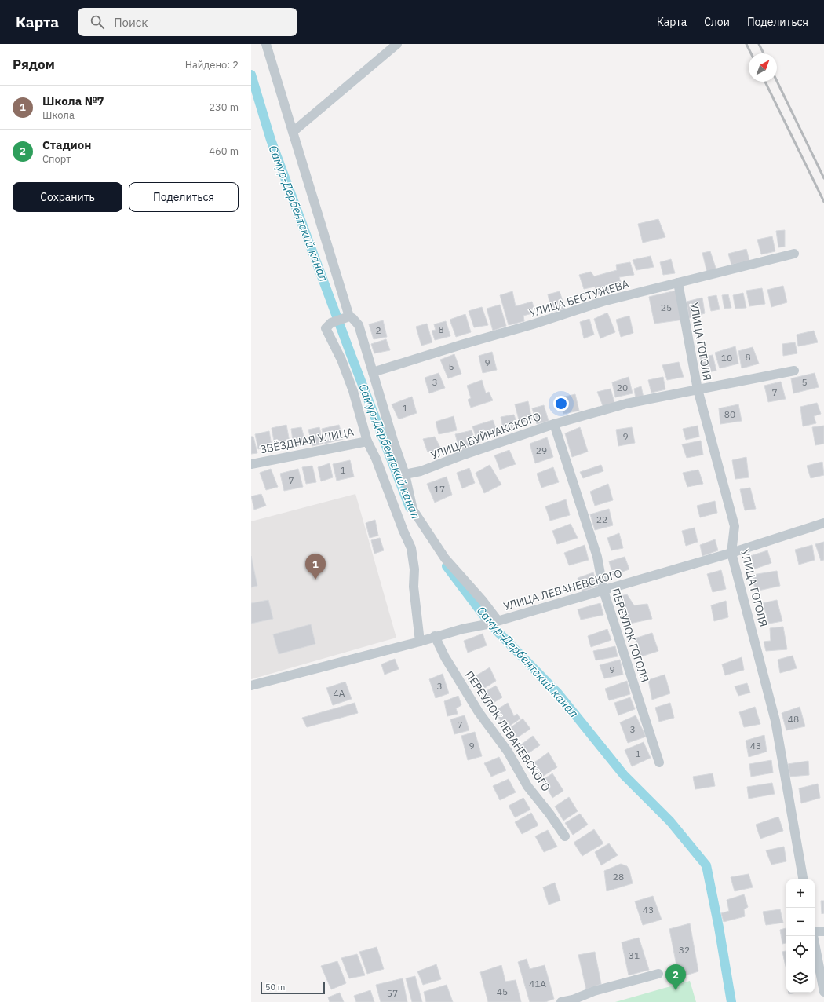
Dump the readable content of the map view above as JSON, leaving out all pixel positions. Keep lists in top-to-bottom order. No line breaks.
{"streets":{"street":["УЛИЦА БЕСТУЖЕВА","УЛИЦА ГОГОЛЯ","УЛИЦА БУЙНАКСКОГО","ЗВЁЗДНАЯ УЛИЦА","УЛИЦА ЛЕВАНЕВСКОГО","ПЕРЕУЛОК ГОГОЛЯ","ПЕРЕУЛОК ЛЕВАНЕВСКОГО"]},"crossings":[["УЛИЦА БЕСТУЖЕВА","УЛИЦА ГОГОЛЯ"],["УЛИЦА ГОГОЛЯ","УЛИЦА БУЙНАКСКОГО"],["УЛИЦА ГОГОЛЯ","УЛИЦА ЛЕВАНЕВСКОГО"],["УЛИЦА БУЙНАКСКОГО","ПЕРЕУЛОК ГОГОЛЯ"],["УЛИЦА ЛЕВАНЕВСКОГО","ПЕРЕУЛОК ГОГОЛЯ"],["УЛИЦА ЛЕВАНЕВСКОГО","ПЕРЕУЛОК ЛЕВАНЕВСКОГО"]],"water":["Самур-Дербентский канал"],"house_numbers":["25","8","2","8","10","9","5","3","5","20","7","1","80","9","29","1","7","17","22","9","3","4А","48","7","3","9","43","1","28","43","32","31","41А","45","57"],"scale_bar":"50 m","north":"top right","page":{"header":"Карта","search":"Поиск","nav":["Карта","Слои","Поделиться"],"heading":["Рядом","Найдено: 2"],"list":[{"mark":"1","name":"Школа №7","note":"Школа","value":"230 m"},{"mark":"2","name":"Стадион","note":"Спорт","value":"460 m"}],"buttons":["Сохранить","Поделиться"],"pins":["1","2"],"map_buttons":["+","−"],"scale":"50 m"}}
